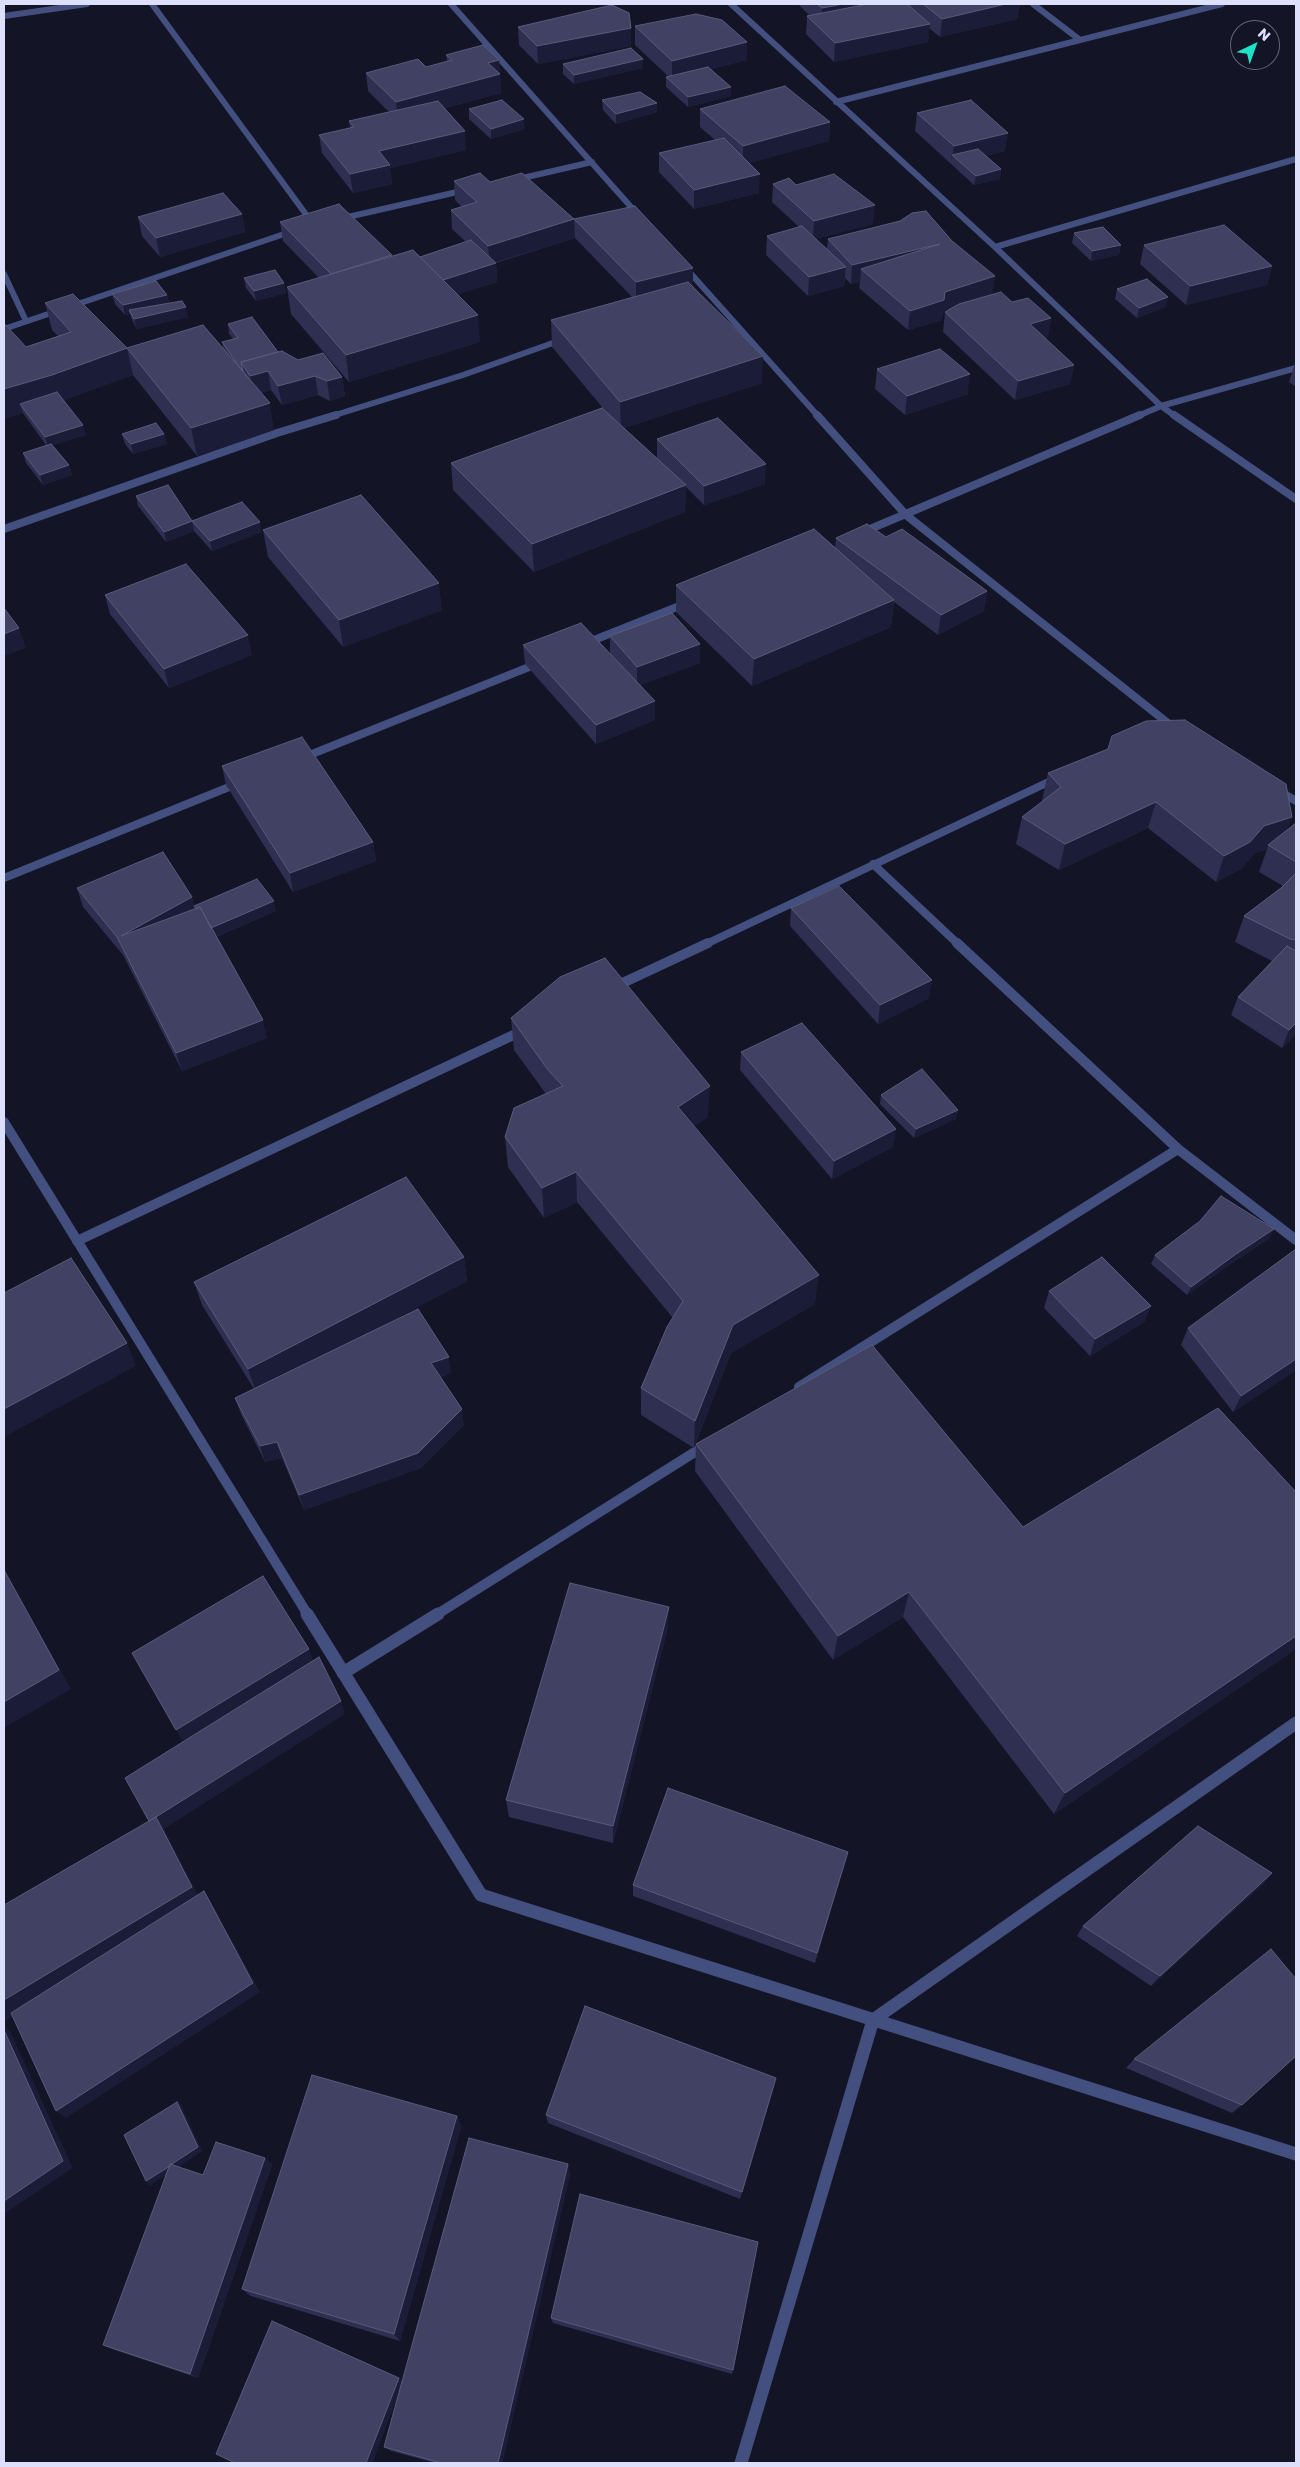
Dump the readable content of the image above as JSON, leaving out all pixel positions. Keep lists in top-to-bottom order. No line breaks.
{"north":"top right"}
